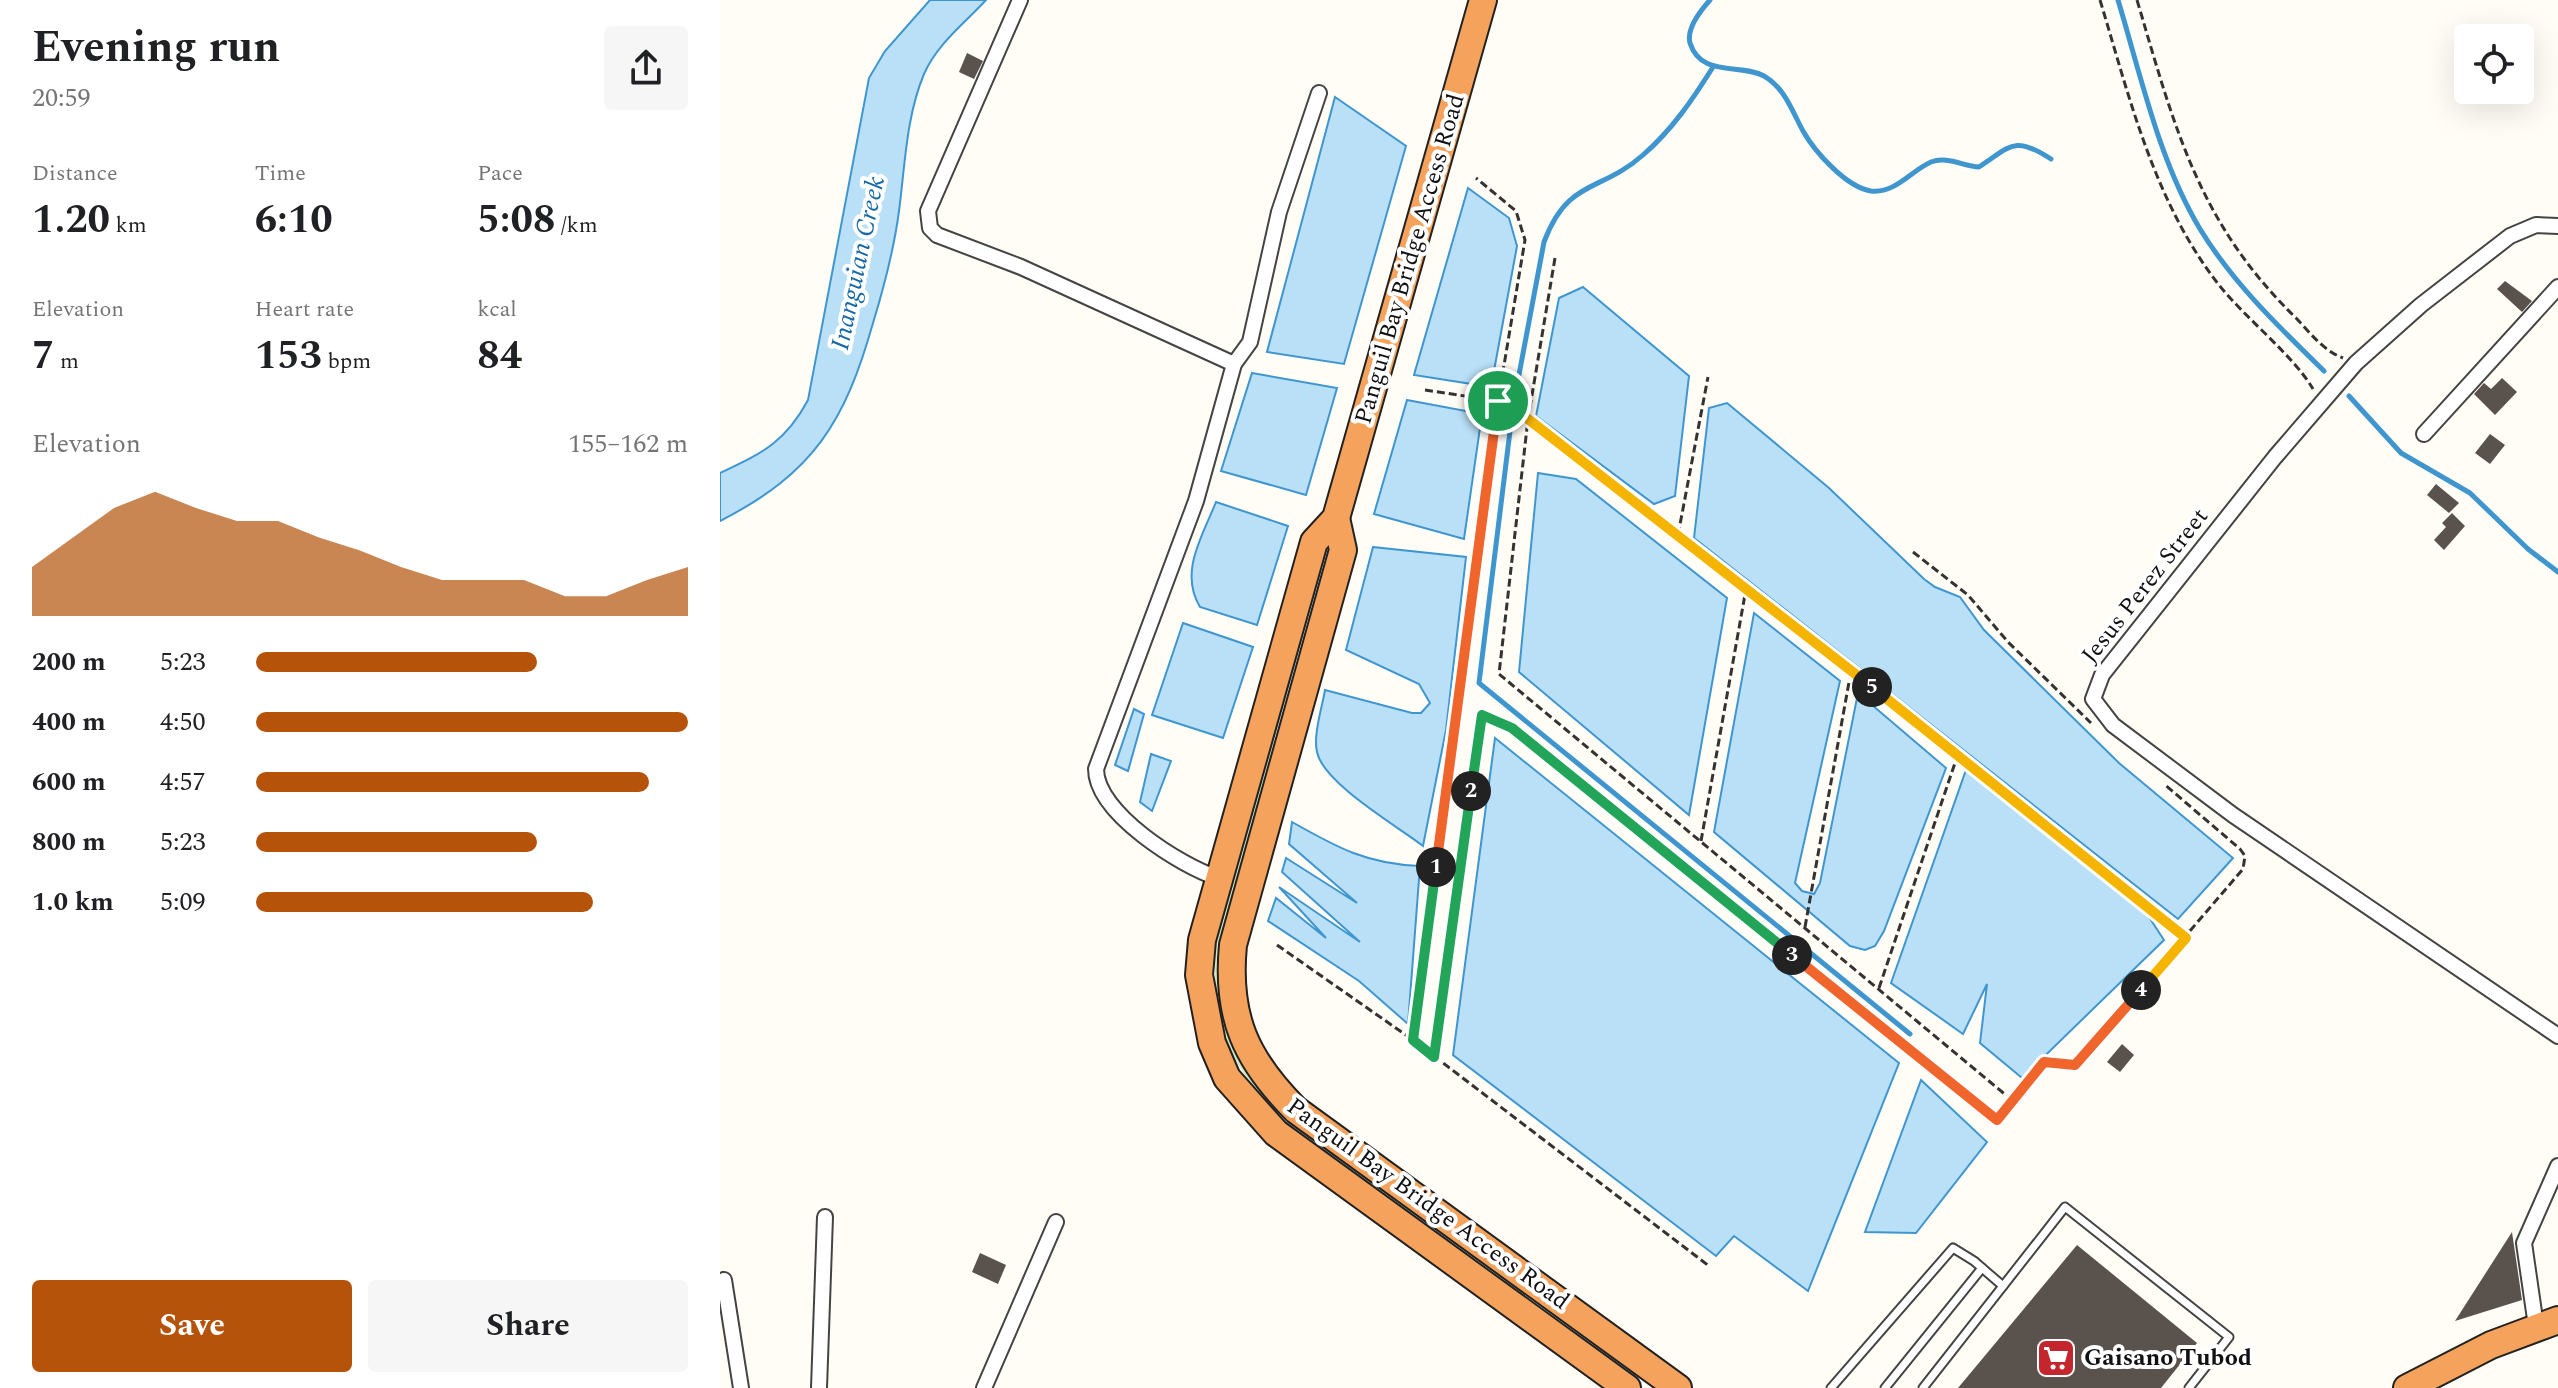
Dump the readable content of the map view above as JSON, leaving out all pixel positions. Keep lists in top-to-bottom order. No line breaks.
{"streets":{"highway":["Panguil Bay Bridge Access Road"],"street":["Jesus Perez Street"]},"water":["Inanguian Creek"],"places":{"supermarket":["Gaisano Tubod"]},"page":{"heading":["Evening run","20:59"],"stats":[["Distance","1.20 km"],["Time","6:10"],["Pace","5:08 /km"],["Elevation","7 m"],["Heart rate","153 bpm"],["kcal","84"]],"chart":["Elevation","155–162 m"],"list":[{"name":"200 m","note":"5:23"},{"name":"400 m","note":"4:50"},{"name":"600 m","note":"4:57"},{"name":"800 m","note":"5:23"},{"name":"1.0 km","note":"5:09"}],"pins":["5","2","1","3","4"],"buttons":["Save","Share"]}}
